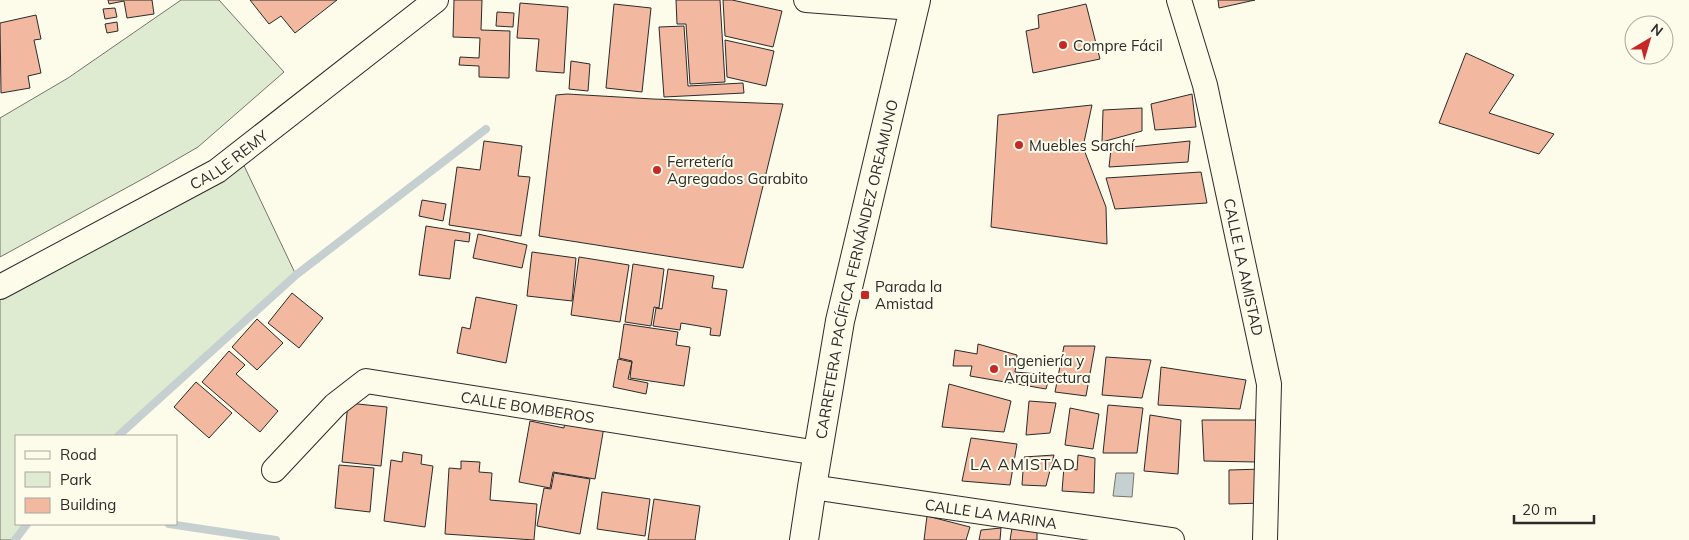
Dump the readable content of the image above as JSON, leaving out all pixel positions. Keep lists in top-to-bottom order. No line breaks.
{"streets":{"highway":["CARRETERA PACÍFICA FERNÁNDEZ OREAMUNO"],"street":["CALLE REMY","CALLE LA AMISTAD","CALLE BOMBEROS","CALLE LA MARINA"]},"crossings":[["CARRETERA PACÍFICA FERNÁNDEZ OREAMUNO","CALLE BOMBEROS"],["CARRETERA PACÍFICA FERNÁNDEZ OREAMUNO","CALLE LA MARINA"]],"districts":["LA AMISTAD"],"places":{"other":["Compre Fácil","Muebles Sarchí","Ferretería Agregados Garabito","Ingeniería y Arquitectura"],"transit":["Parada la Amistad"]},"legend":["Road","Park","Building"],"scale_bar":"20 m","north":"top right"}
